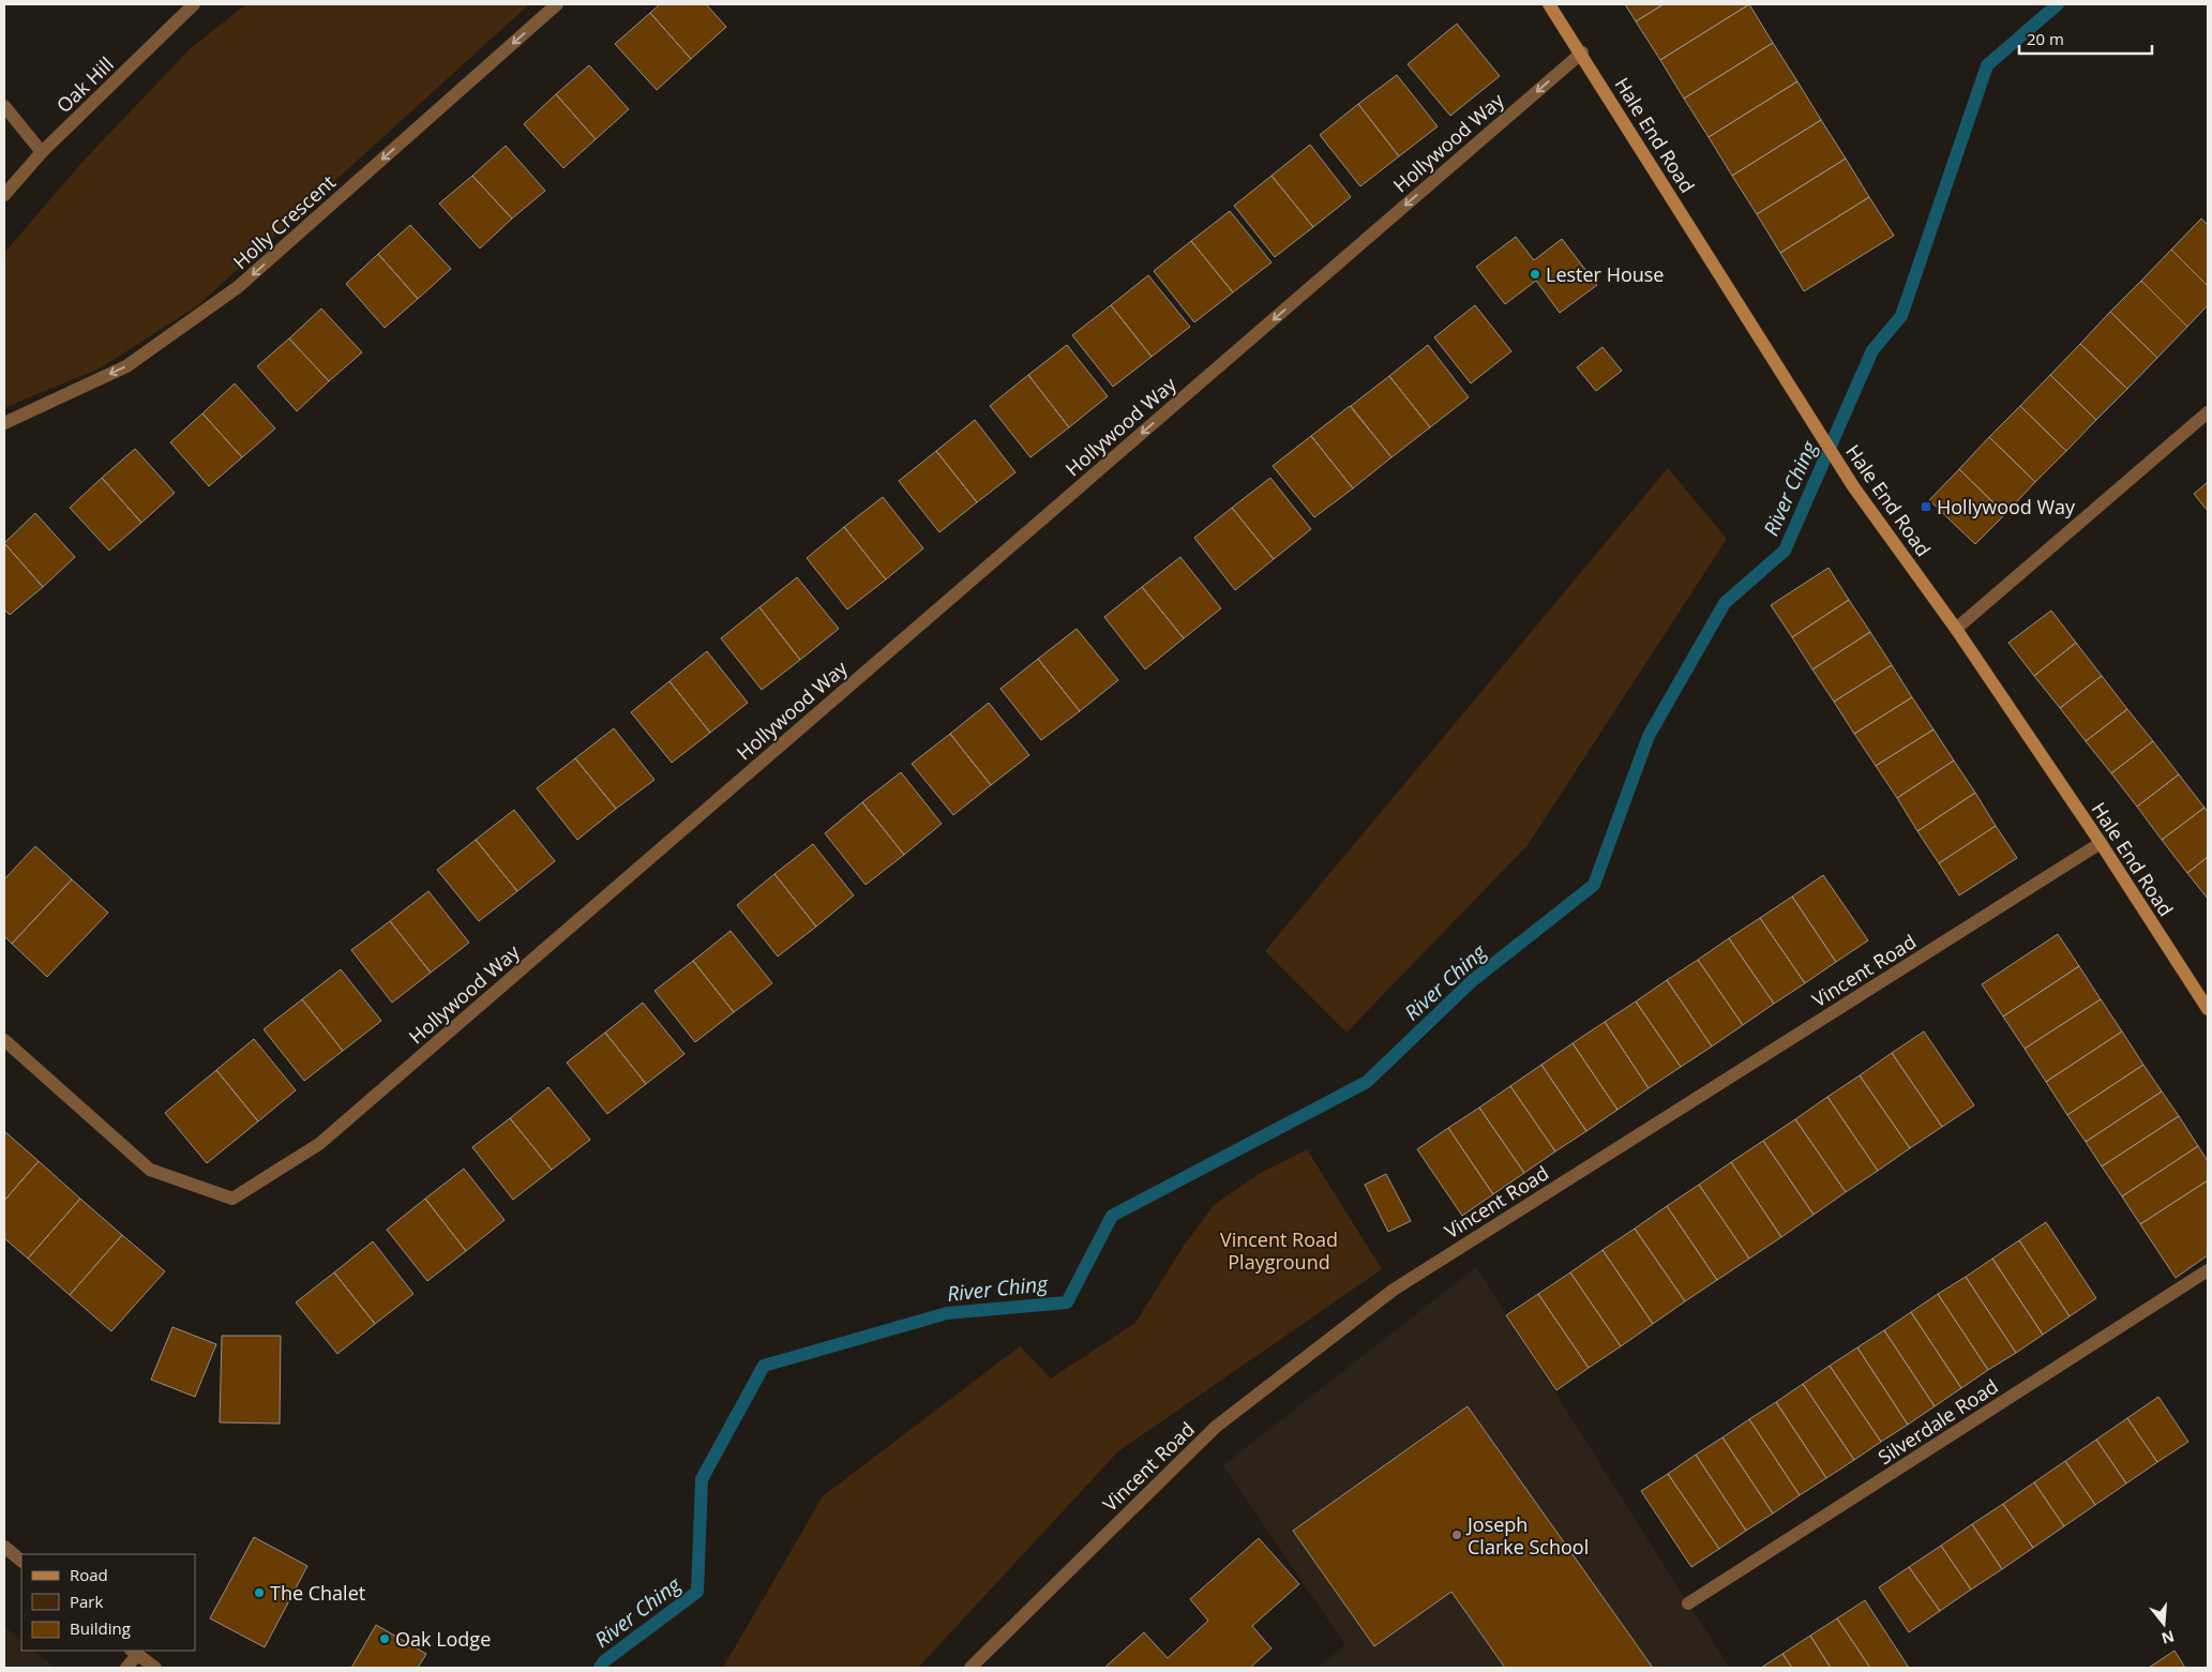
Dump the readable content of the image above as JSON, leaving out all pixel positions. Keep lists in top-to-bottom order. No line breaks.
{"streets":{"street":["Oak Hill","Hale End Road","Hollywood Way","Holly Crescent","Vincent Road","Silverdale Road"]},"crossings":[["Hale End Road","Hollywood Way"],["Hale End Road","Vincent Road"]],"one_way":["Hollywood Way","Holly Crescent"],"water":["River Ching"],"parks":["Vincent Road Playground"],"places":{"other":["Lester House","Joseph Clarke School","The Chalet","Oak Lodge"],"transit":["Hollywood Way"]},"legend":["Road","Park","Building"],"scale_bar":"20 m","north":"bottom"}
